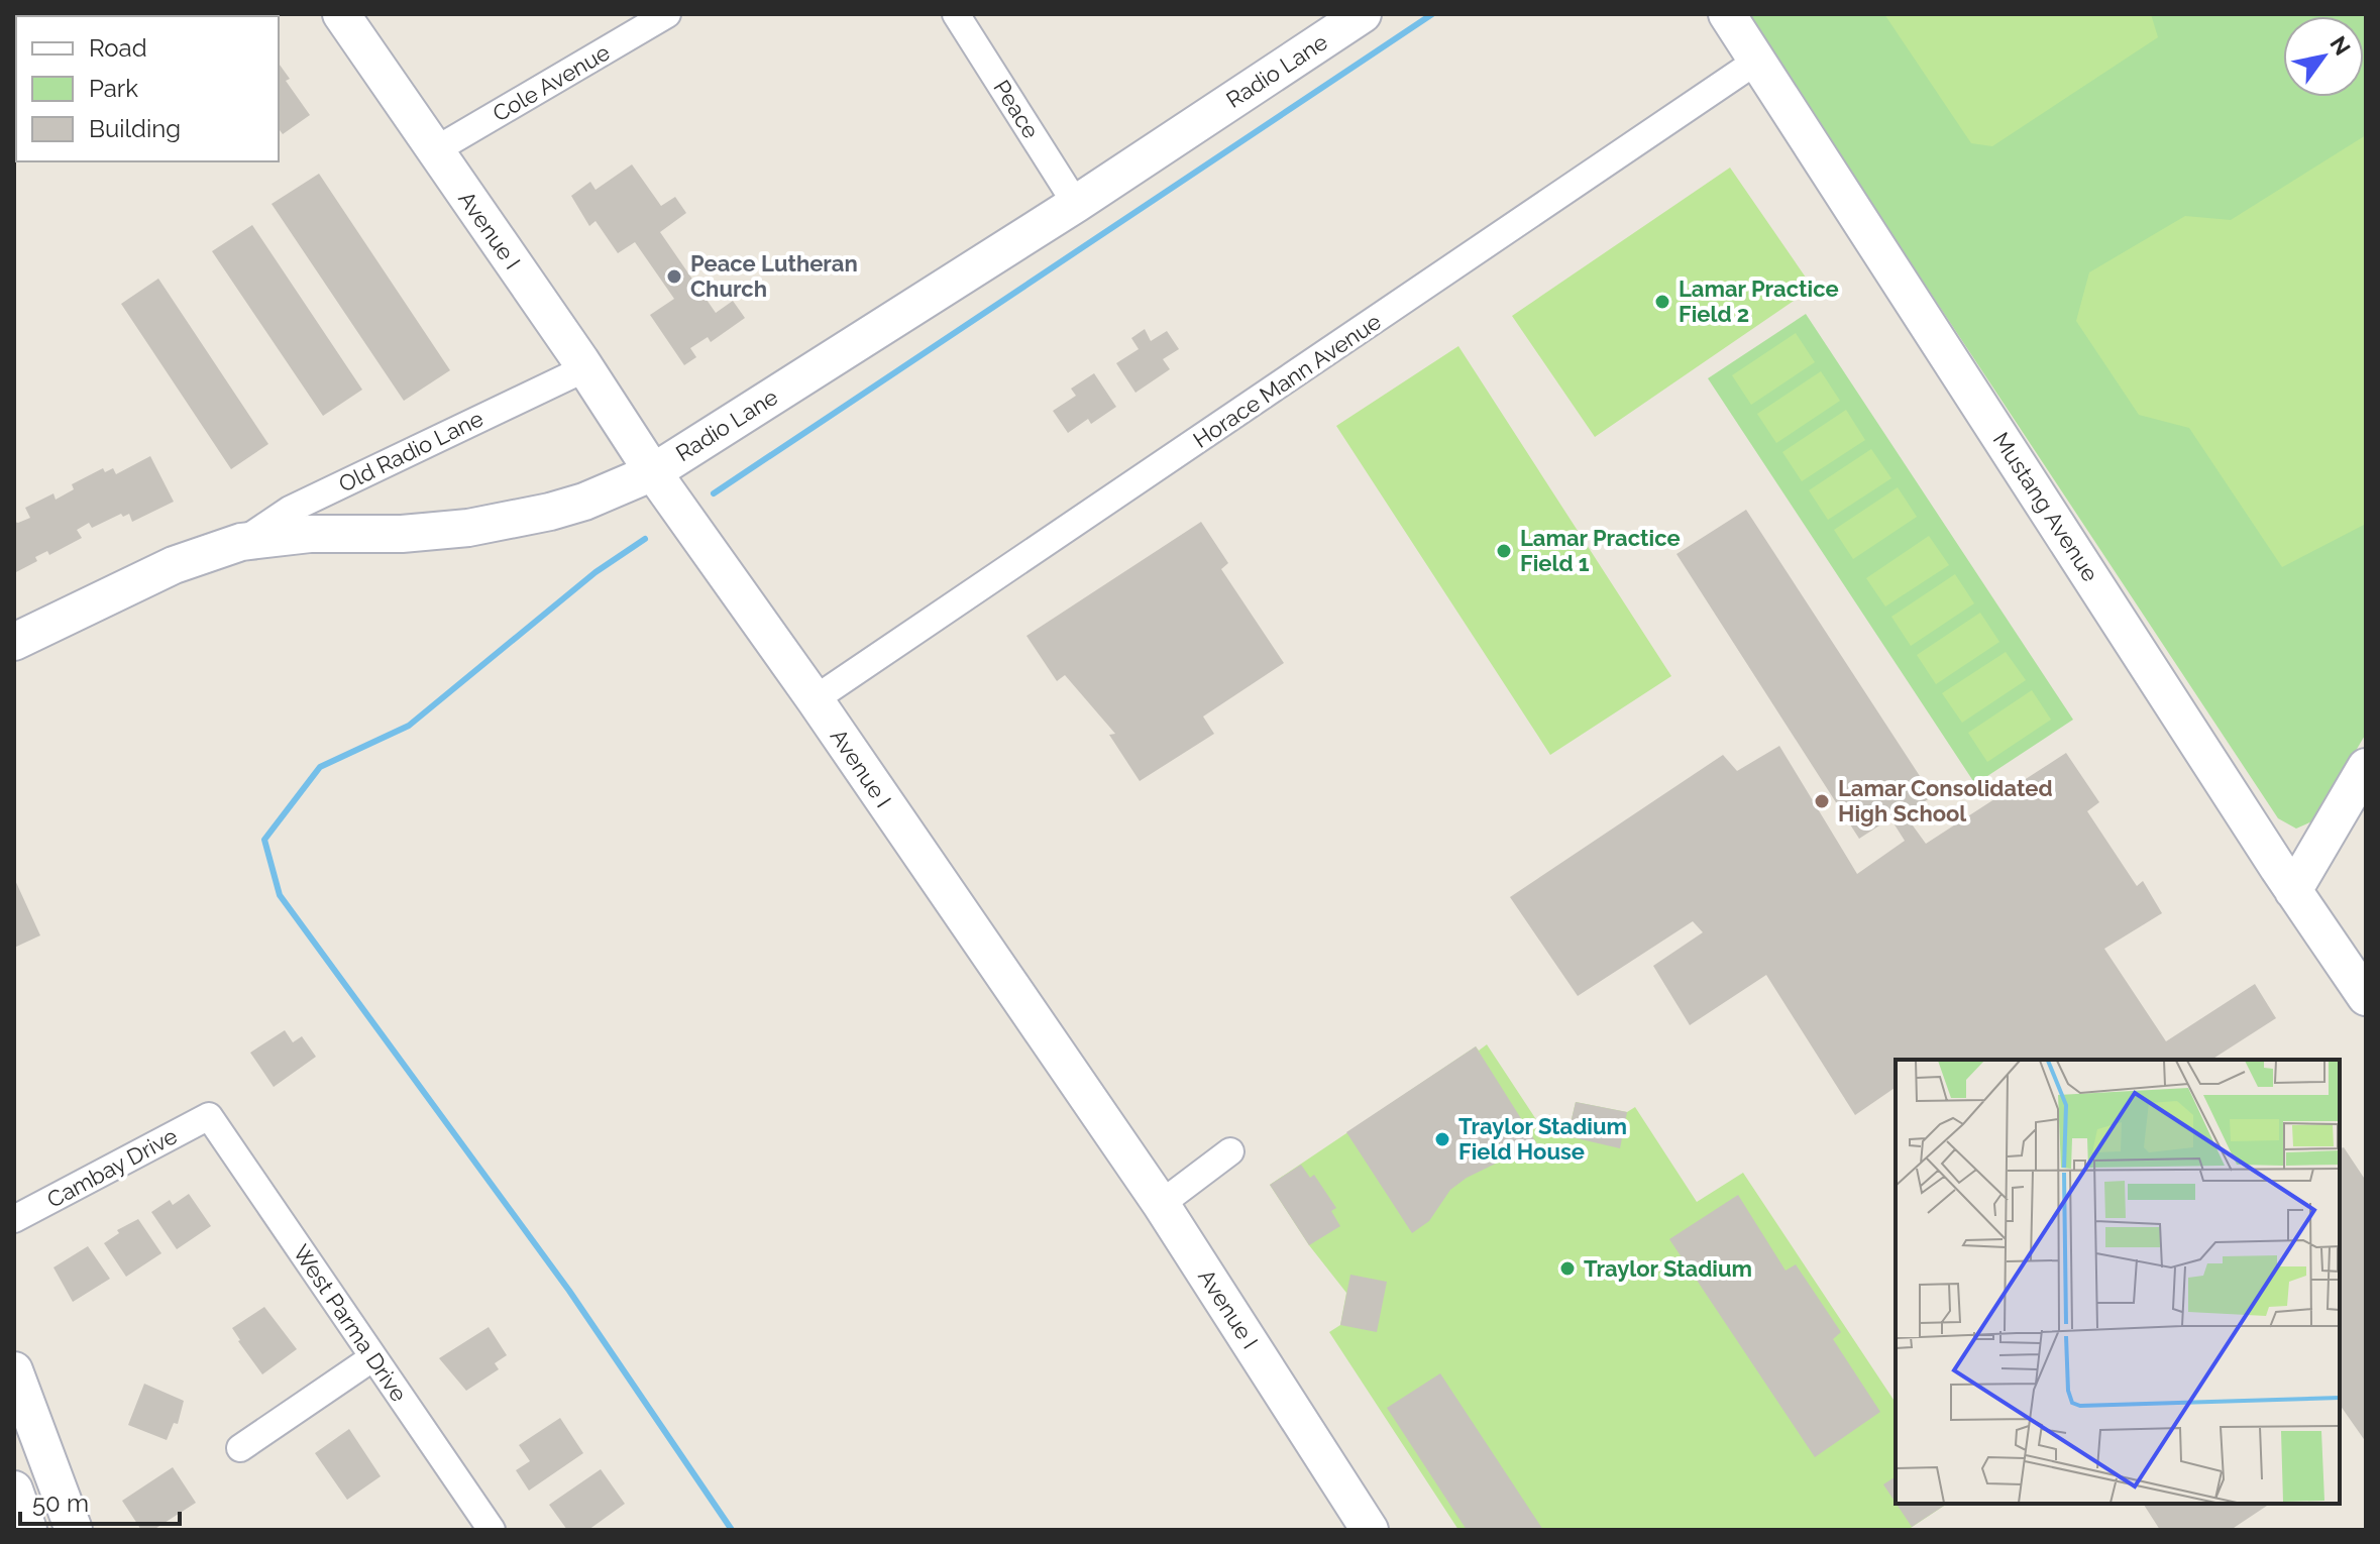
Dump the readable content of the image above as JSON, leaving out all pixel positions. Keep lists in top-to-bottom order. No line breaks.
{"streets":{"street":["Radio Lane","Cole Avenue","Peace","Avenue I","Horace Mann Avenue","Old Radio Lane","Mustang Avenue","Cambay Drive","West Parma Drive"]},"crossings":[["Radio Lane","Peace"],["Radio Lane","Avenue I"],["Radio Lane","Old Radio Lane"],["Cole Avenue","Avenue I"],["Avenue I","Horace Mann Avenue"],["Avenue I","Old Radio Lane"],["Horace Mann Avenue","Mustang Avenue"],["Cambay Drive","West Parma Drive"]],"places":["Peace Lutheran Church","Lamar Practice Field 2","Lamar Practice Field 1","Lamar Consolidated High School","Traylor Stadium Field House","Traylor Stadium"],"legend":["Road","Park","Building"],"scale_bar":"50 m","north":"top right"}
